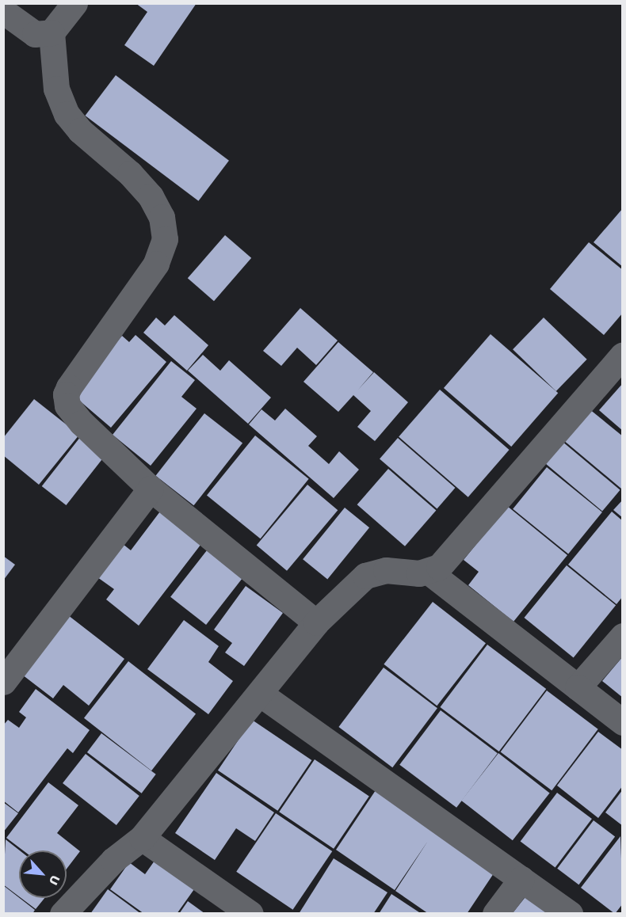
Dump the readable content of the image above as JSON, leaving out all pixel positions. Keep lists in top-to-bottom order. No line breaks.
{"north":"bottom right"}
